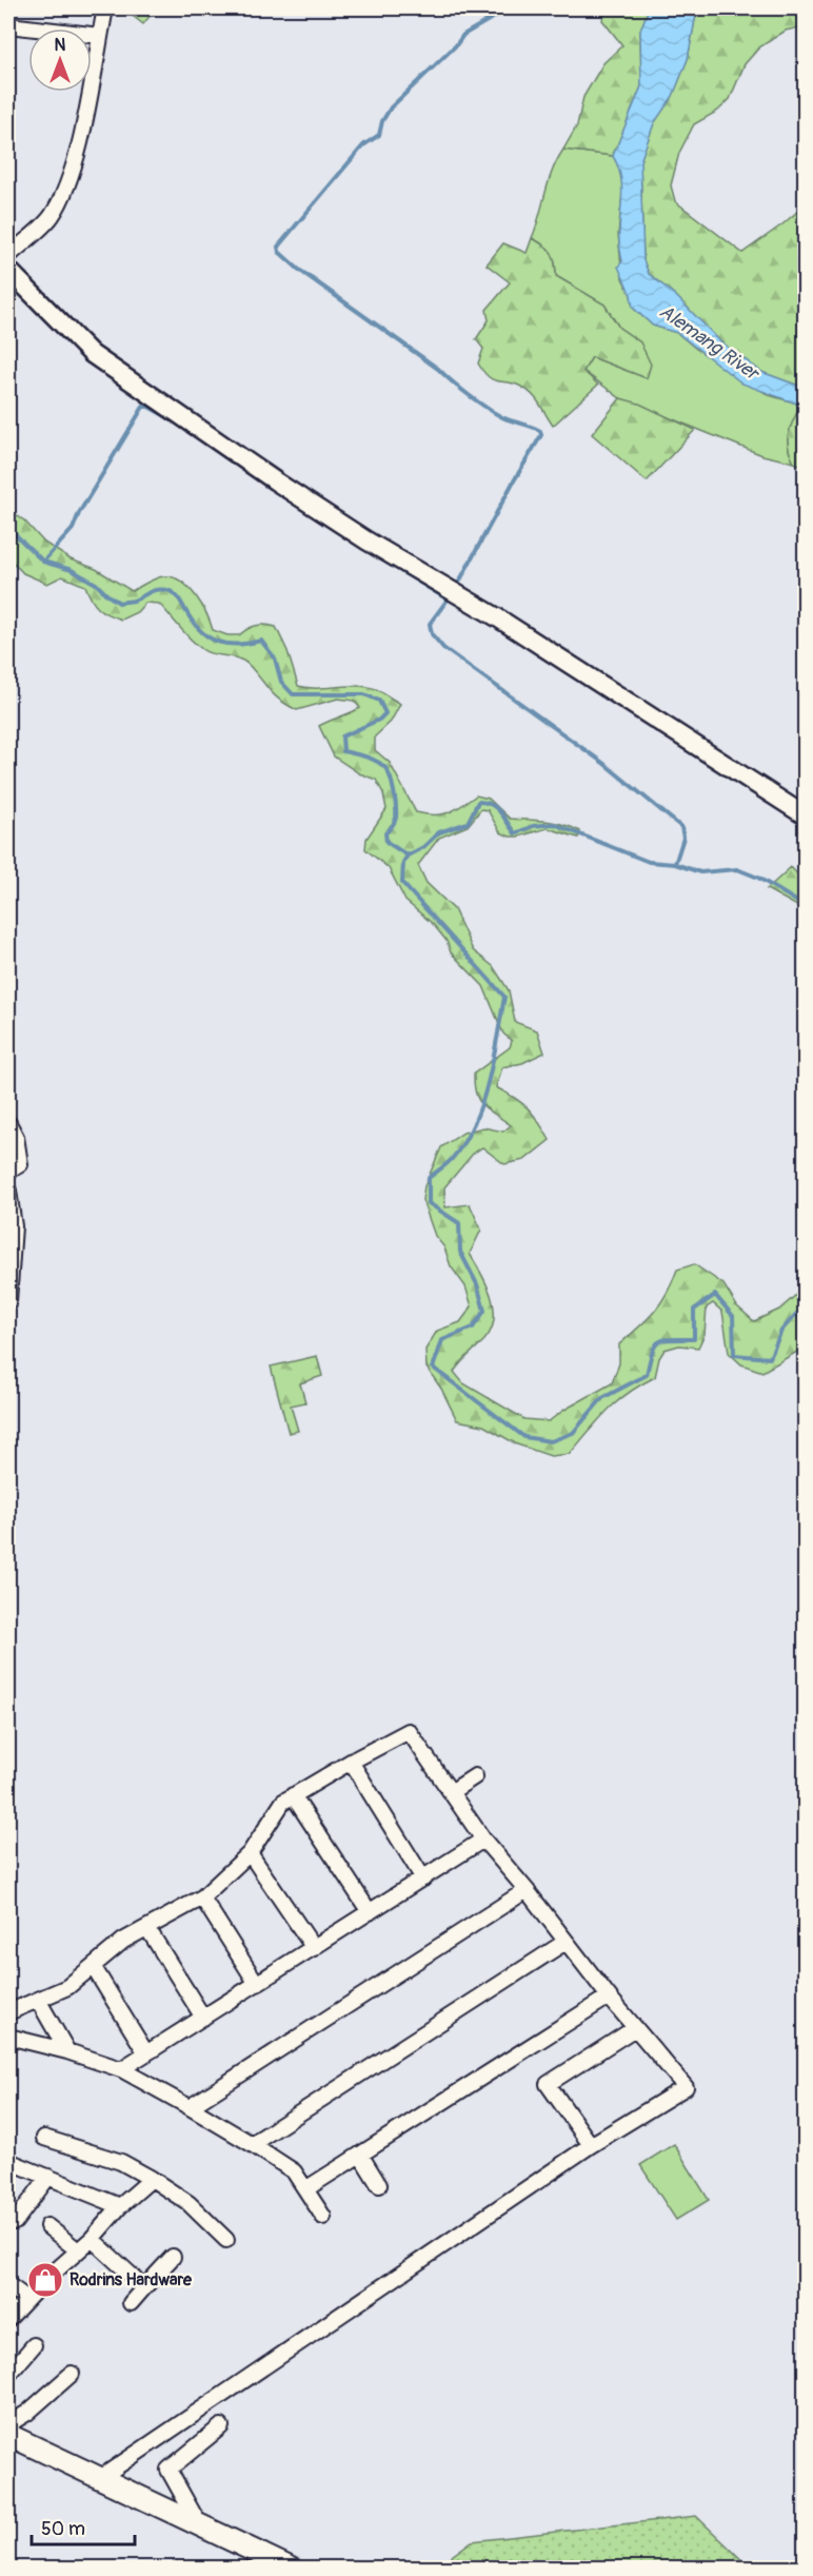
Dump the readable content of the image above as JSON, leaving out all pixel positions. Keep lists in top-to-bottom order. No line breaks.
{"water":["Alemang River"],"places":{"shop":["Rodrins Hardware"]},"scale_bar":"50 m","north":"top"}
